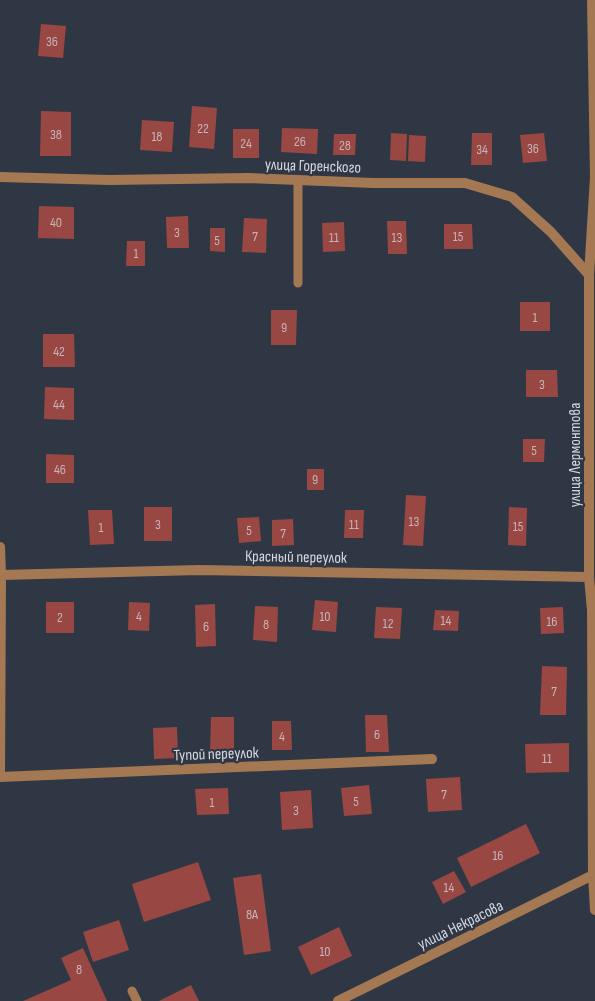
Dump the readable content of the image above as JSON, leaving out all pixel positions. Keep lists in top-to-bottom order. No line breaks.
{"streets":{"street":["улица Горенского","улица Лермонтова","Красный переулок","Тупой переулок","улица Некрасова"]},"crossings":[["улица Горенского","улица Лермонтова"],["улица Лермонтова","Красный переулок"],["улица Лермонтова","улица Некрасова"]],"house_numbers":["36","22","38","18","26","24","28","36","34","40","3","7","15","11","13","5","1","1","9","42","3","44","5","46","9","13","3","11","15","1","5","7","4","10","2","14","16","12","8","6","7","6","4","11","7","5","1","3","16","14","8А","10","8"]}
